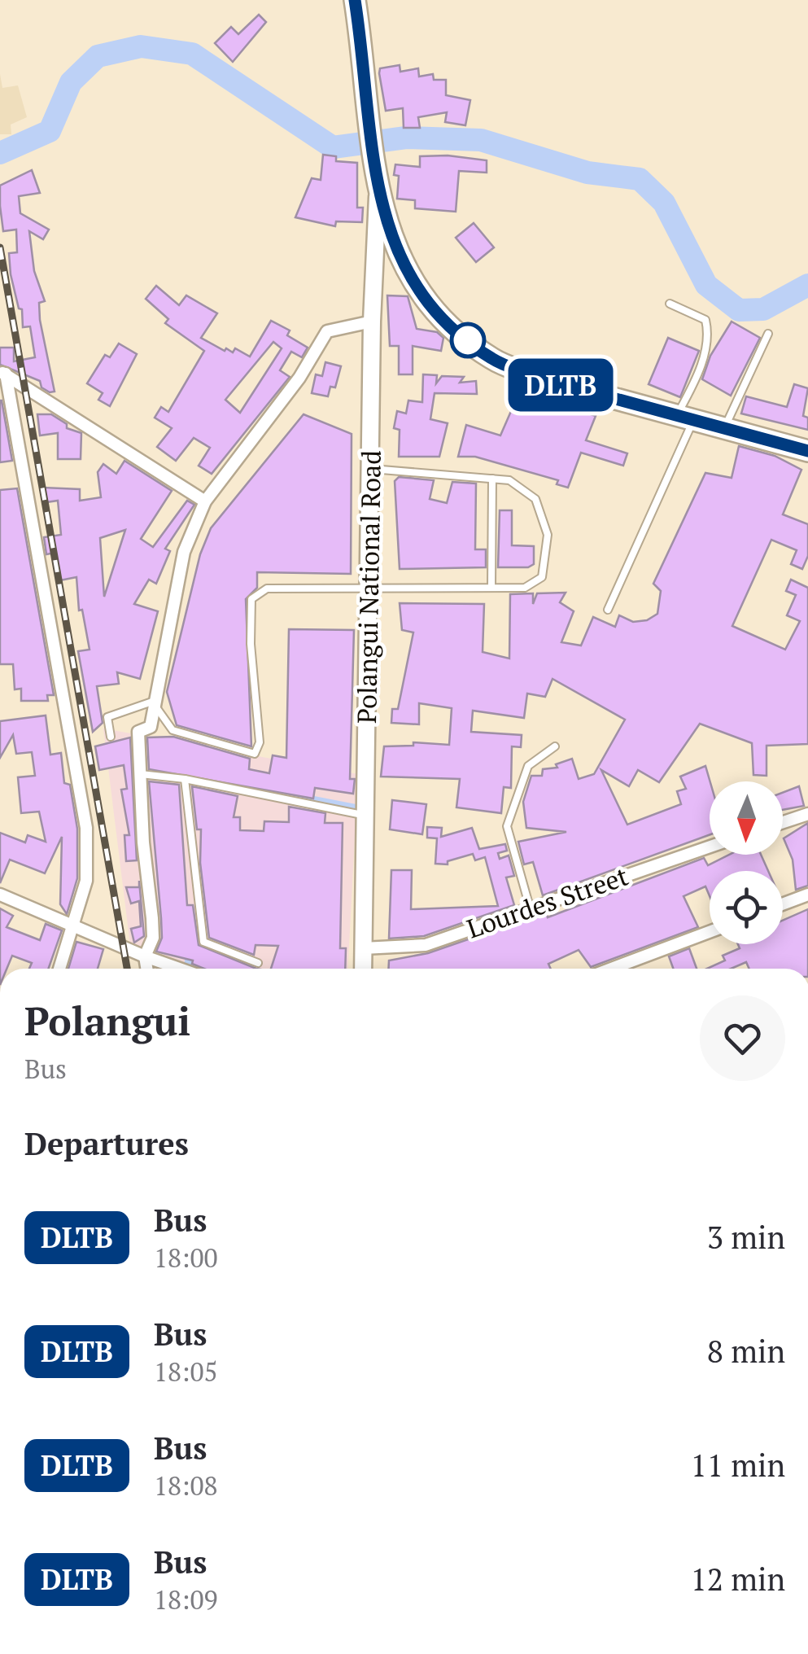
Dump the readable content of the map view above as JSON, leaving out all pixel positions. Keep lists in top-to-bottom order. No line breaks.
{"streets":{"main road":["Polangui National Road"],"street":["Lourdes Street"]},"crossings":[["Polangui National Road","Lourdes Street"]],"lines":["bus line DLTB"],"north":"bottom","page":{"on_map":"DLTB","heading":[["Polangui","Bus"],"Departures"],"list":[{"mark":"DLTB","name":"Bus","note":"18:00","value":"3 min"},{"mark":"DLTB","name":"Bus","note":"18:05","value":"8 min"},{"mark":"DLTB","name":"Bus","note":"18:08","value":"11 min"},{"mark":"DLTB","name":"Bus","note":"18:09","value":"12 min"}]}}
